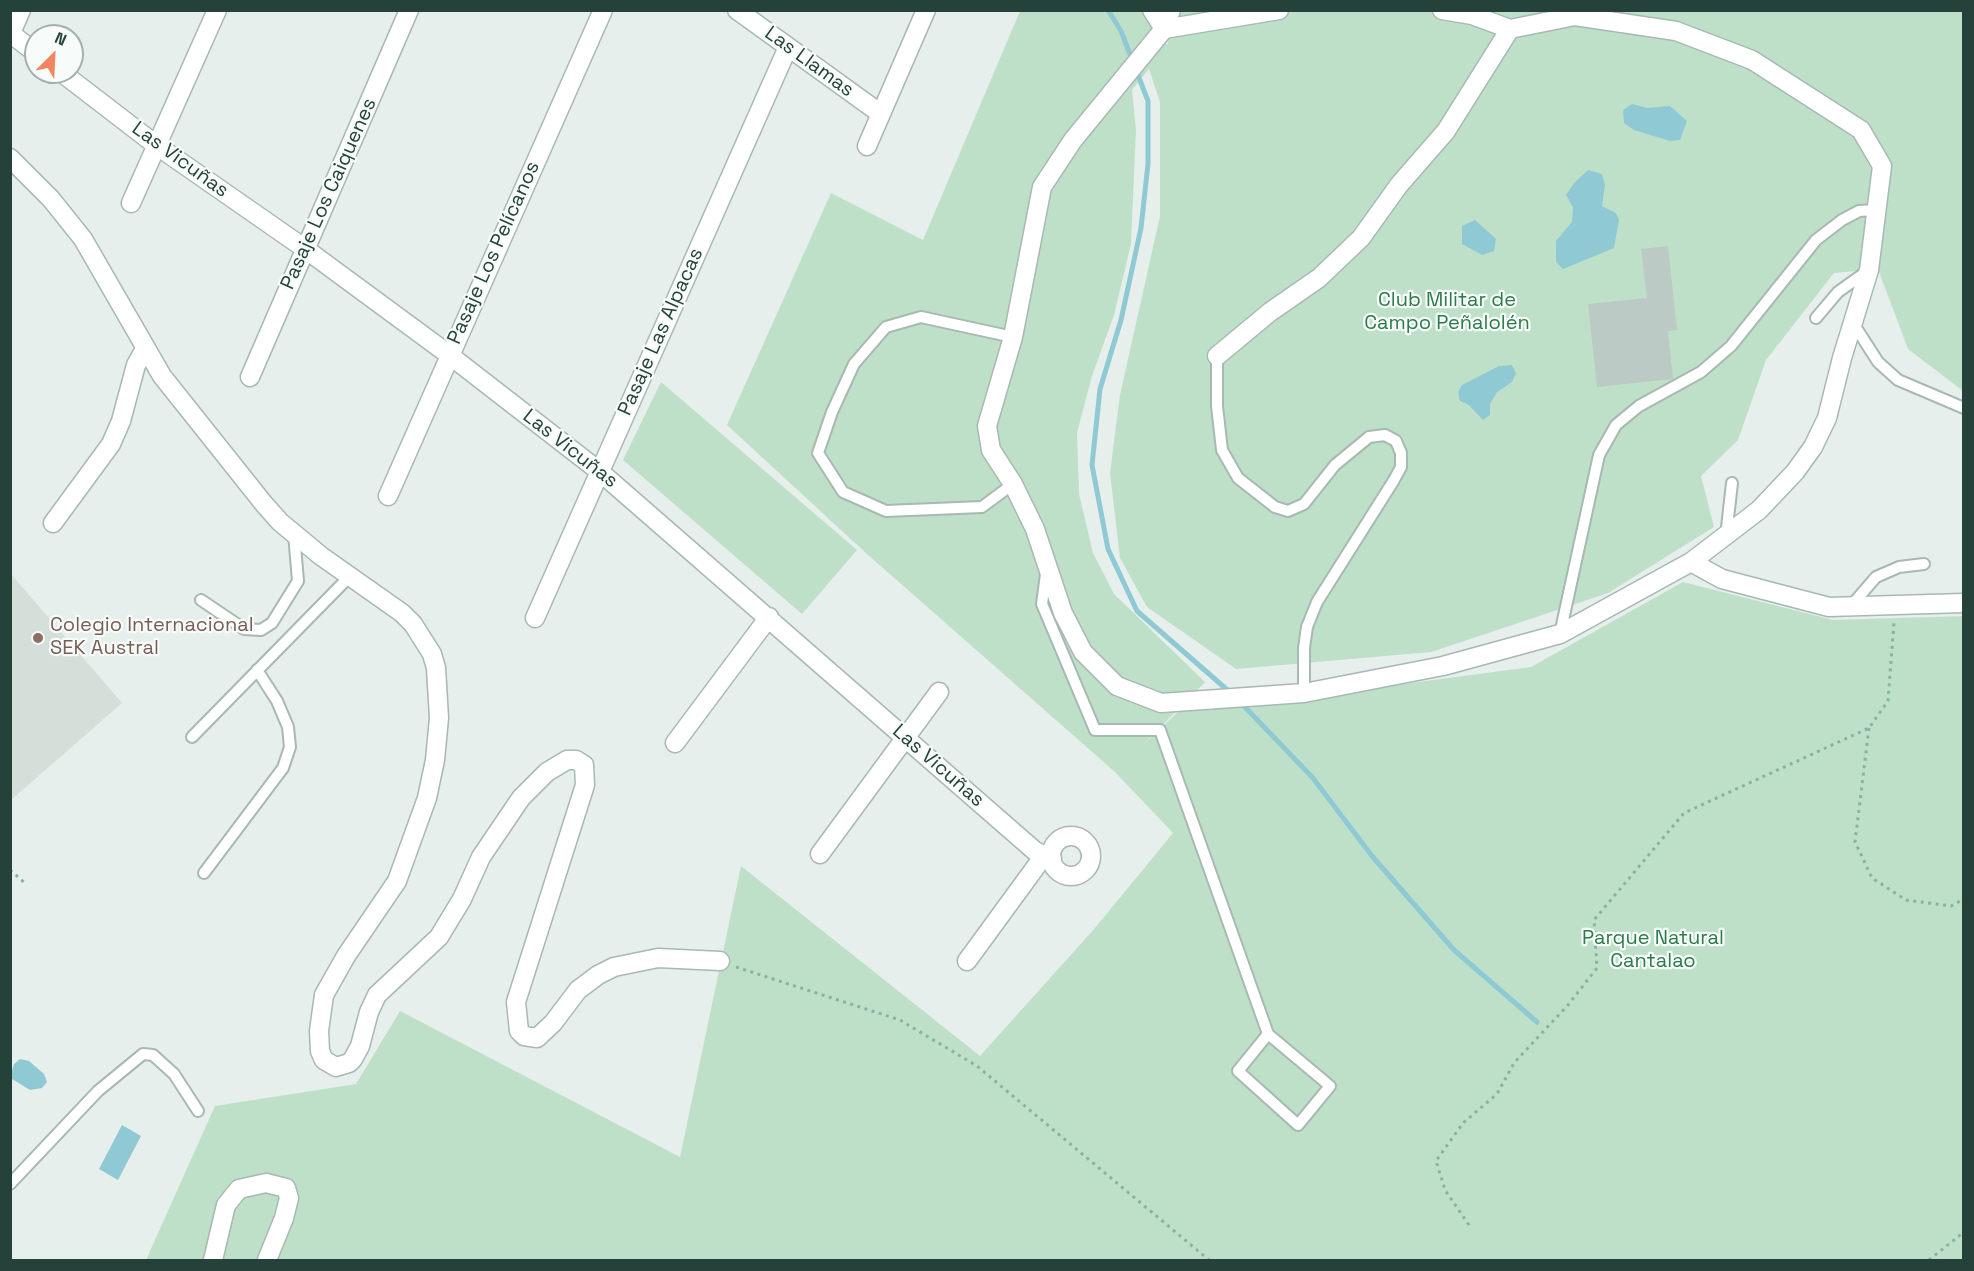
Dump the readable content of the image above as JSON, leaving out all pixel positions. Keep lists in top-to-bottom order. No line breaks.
{"streets":{"street":["Las Llamas","Las Vicuñas","Pasaje Los Caiquenes","Pasaje Los Pelícanos","Pasaje Las Alpacas"]},"crossings":[["Las Llamas","Pasaje Las Alpacas"],["Las Vicuñas","Pasaje Los Caiquenes"],["Las Vicuñas","Pasaje Los Pelícanos"],["Las Vicuñas","Pasaje Las Alpacas"]],"parks":["Club Militar de Campo Peñalolén","Parque Natural Cantalao"],"places":["Colegio Internacional SEK Austral"],"north":"top right"}
